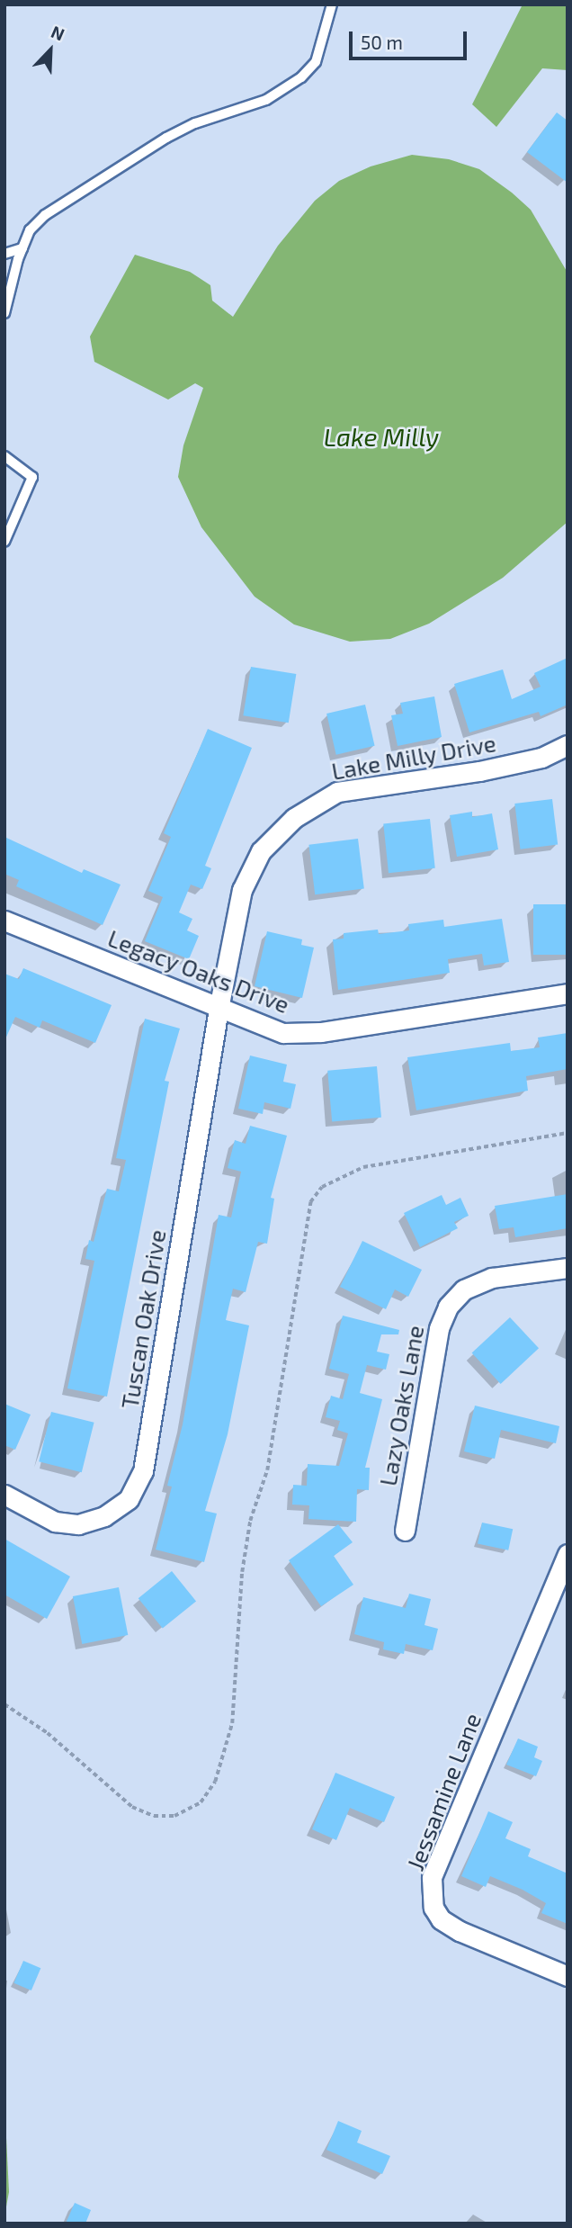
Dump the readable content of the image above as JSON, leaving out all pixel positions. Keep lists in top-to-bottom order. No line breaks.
{"streets":{"street":["Lake Milly Drive","Legacy Oaks Drive","Tuscan Oak Drive","Lazy Oaks Lane","Jessamine Lane"]},"crossings":[["Lake Milly Drive","Legacy Oaks Drive"],["Lake Milly Drive","Tuscan Oak Drive"],["Legacy Oaks Drive","Tuscan Oak Drive"]],"water":["Lake Milly"],"scale_bar":"50 m","north":"top right"}
